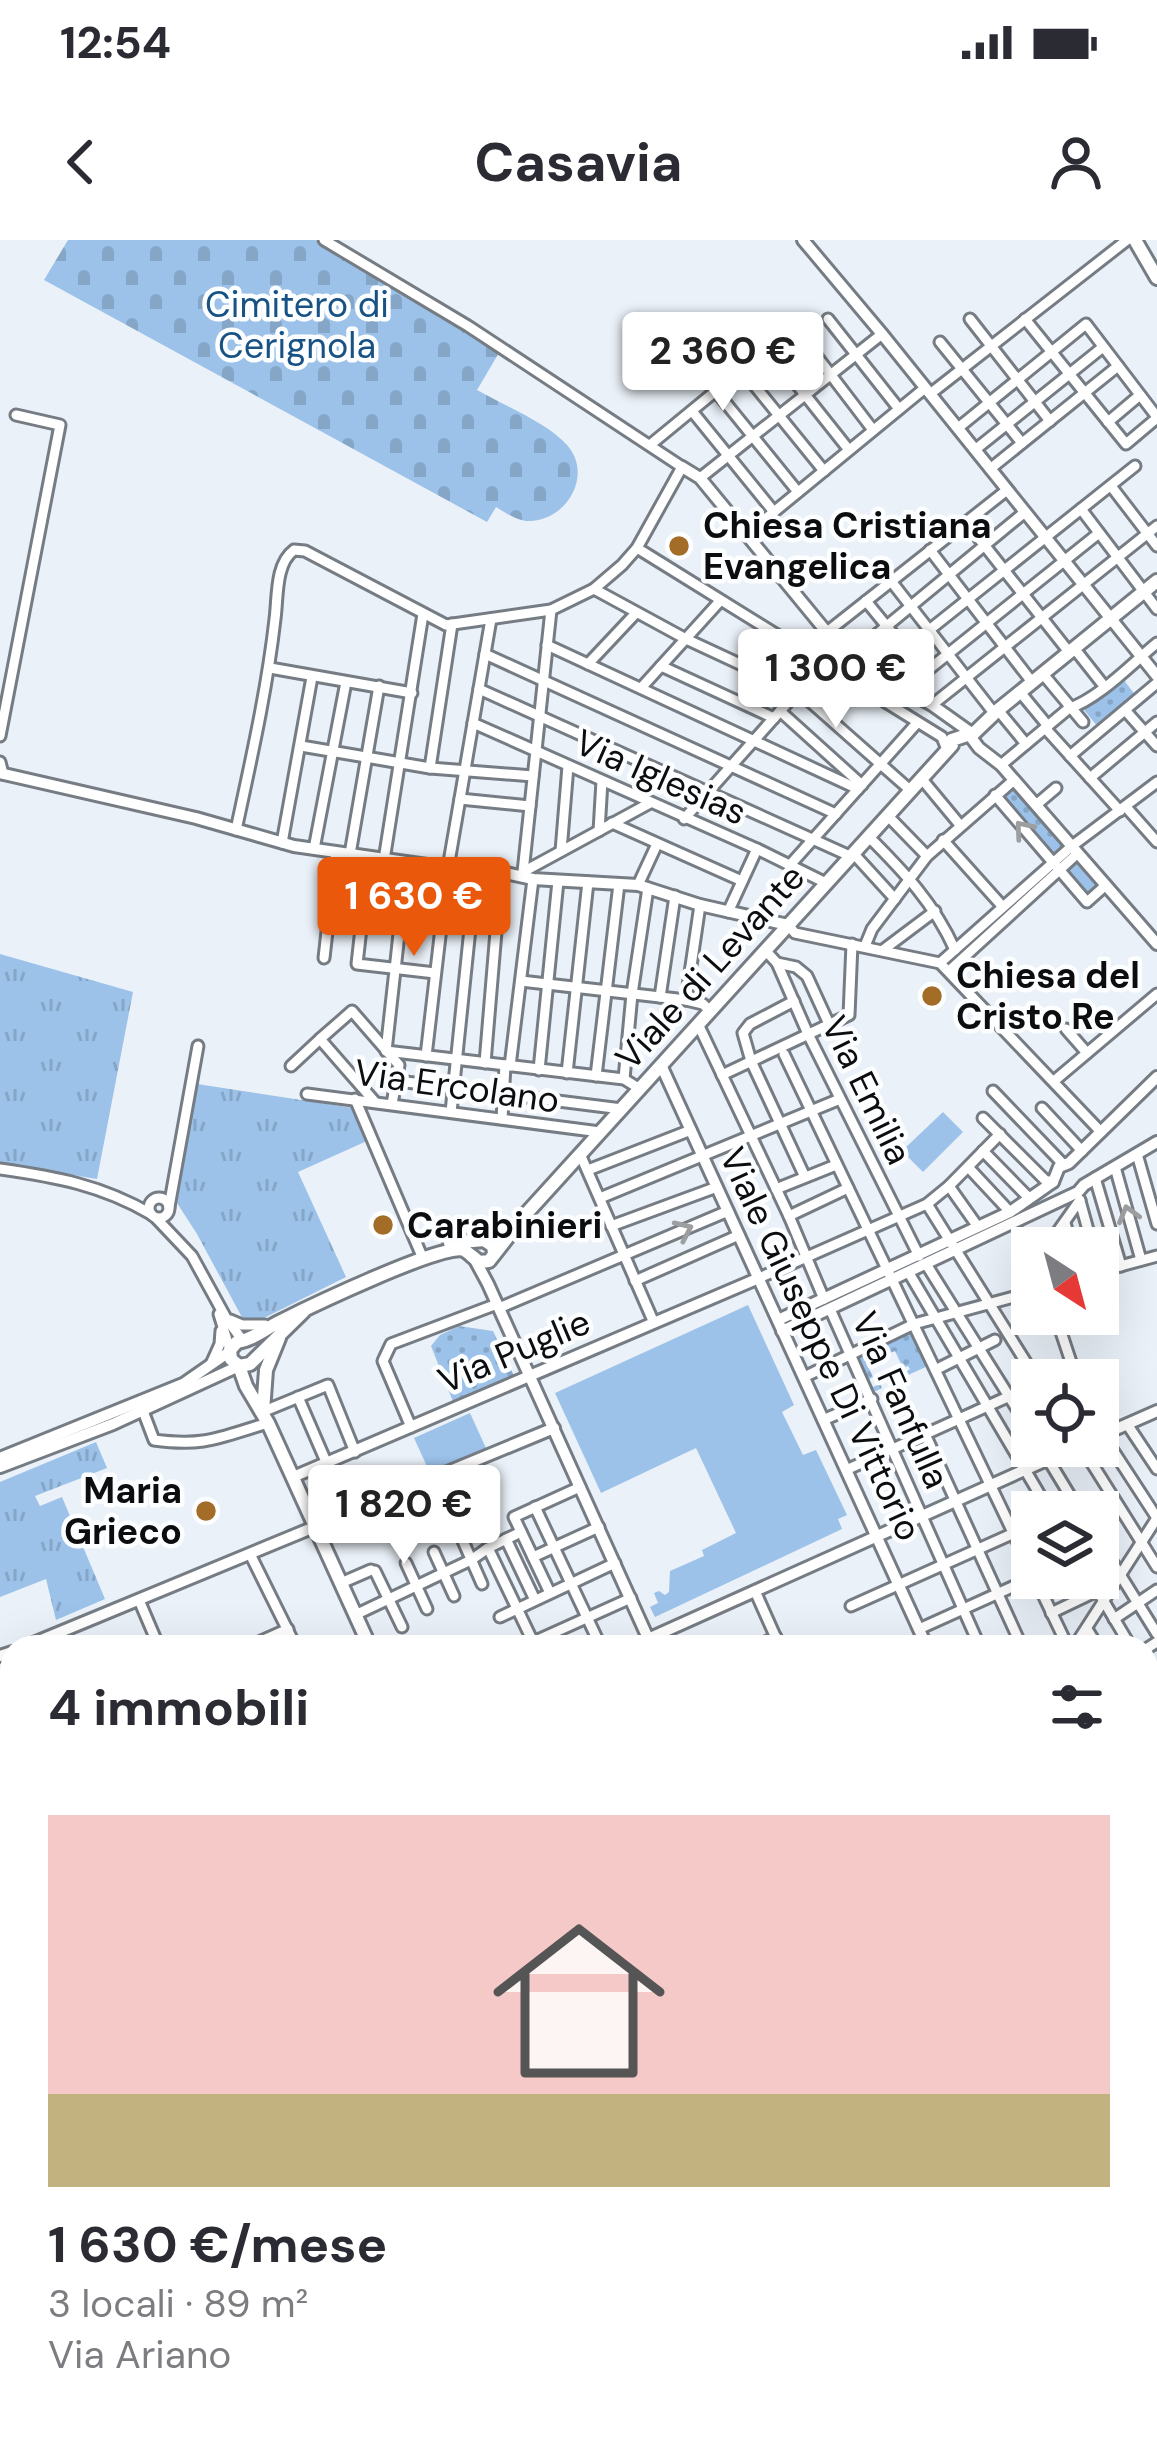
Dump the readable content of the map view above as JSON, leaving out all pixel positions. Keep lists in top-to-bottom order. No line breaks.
{"streets":{"main road":["Viale di Levante"],"street":["Via Iglesias","Via Ercolano","Via Emilia","Viale Giuseppe Di Vittorio","Via Puglie","Via Fanfulla"]},"crossings":[["Via Iglesias","Viale di Levante"],["Viale di Levante","Via Ercolano"],["Viale di Levante","Via Emilia"],["Viale di Levante","Viale Giuseppe Di Vittorio"],["Viale di Levante","Via Fanfulla"],["Viale Giuseppe Di Vittorio","Via Puglie"]],"parks":["Cimitero di Cerignola"],"places":["Chiesa Cristiana Evangelica","Chiesa del Cristo Re","Carabinieri","Maria Grieco"],"north":"bottom right","page":{"status":"12:54","header":"Casavia","price":["2 360 €","1 300 €","1 630 €","1 820 €"],"heading":"4 immobili","list":[{"name":"1 630 €/mese","note":"3 locali · 89 m² · Via Ariano"}]}}
